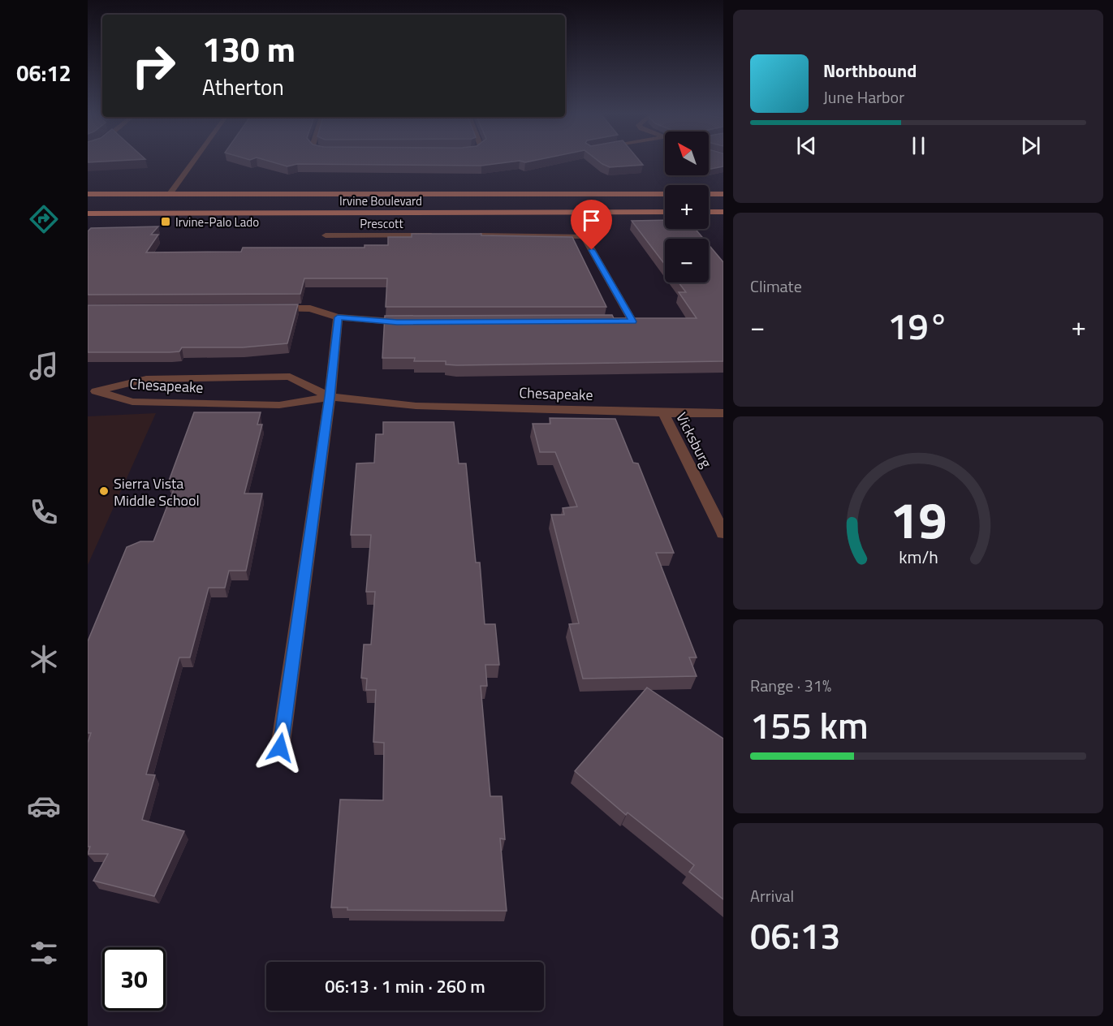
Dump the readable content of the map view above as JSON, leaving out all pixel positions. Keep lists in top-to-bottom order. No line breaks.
{"streets":{"main road":["Irvine Boulevard"],"street":["Prescott","Chesapeake","Vicksburg"]},"crossings":[["Chesapeake","Vicksburg"]],"places":{"transit":["Irvine-Palo Lado"],"other":["Sierra Vista Middle School"]},"north":"top left","page":{"tabs":"06:12","turn":["130 m","Atherton"],"song":["Northbound","June Harbor"],"map_buttons":["+","−"],"tile":["Climate",["Range · 31%","155 km"],["Arrival","06:13"]],"heat":["−","19°","+"],"limit":"30","trip":"06:13 · 1 min · 260 m","gauge":["19","km/h"]}}
